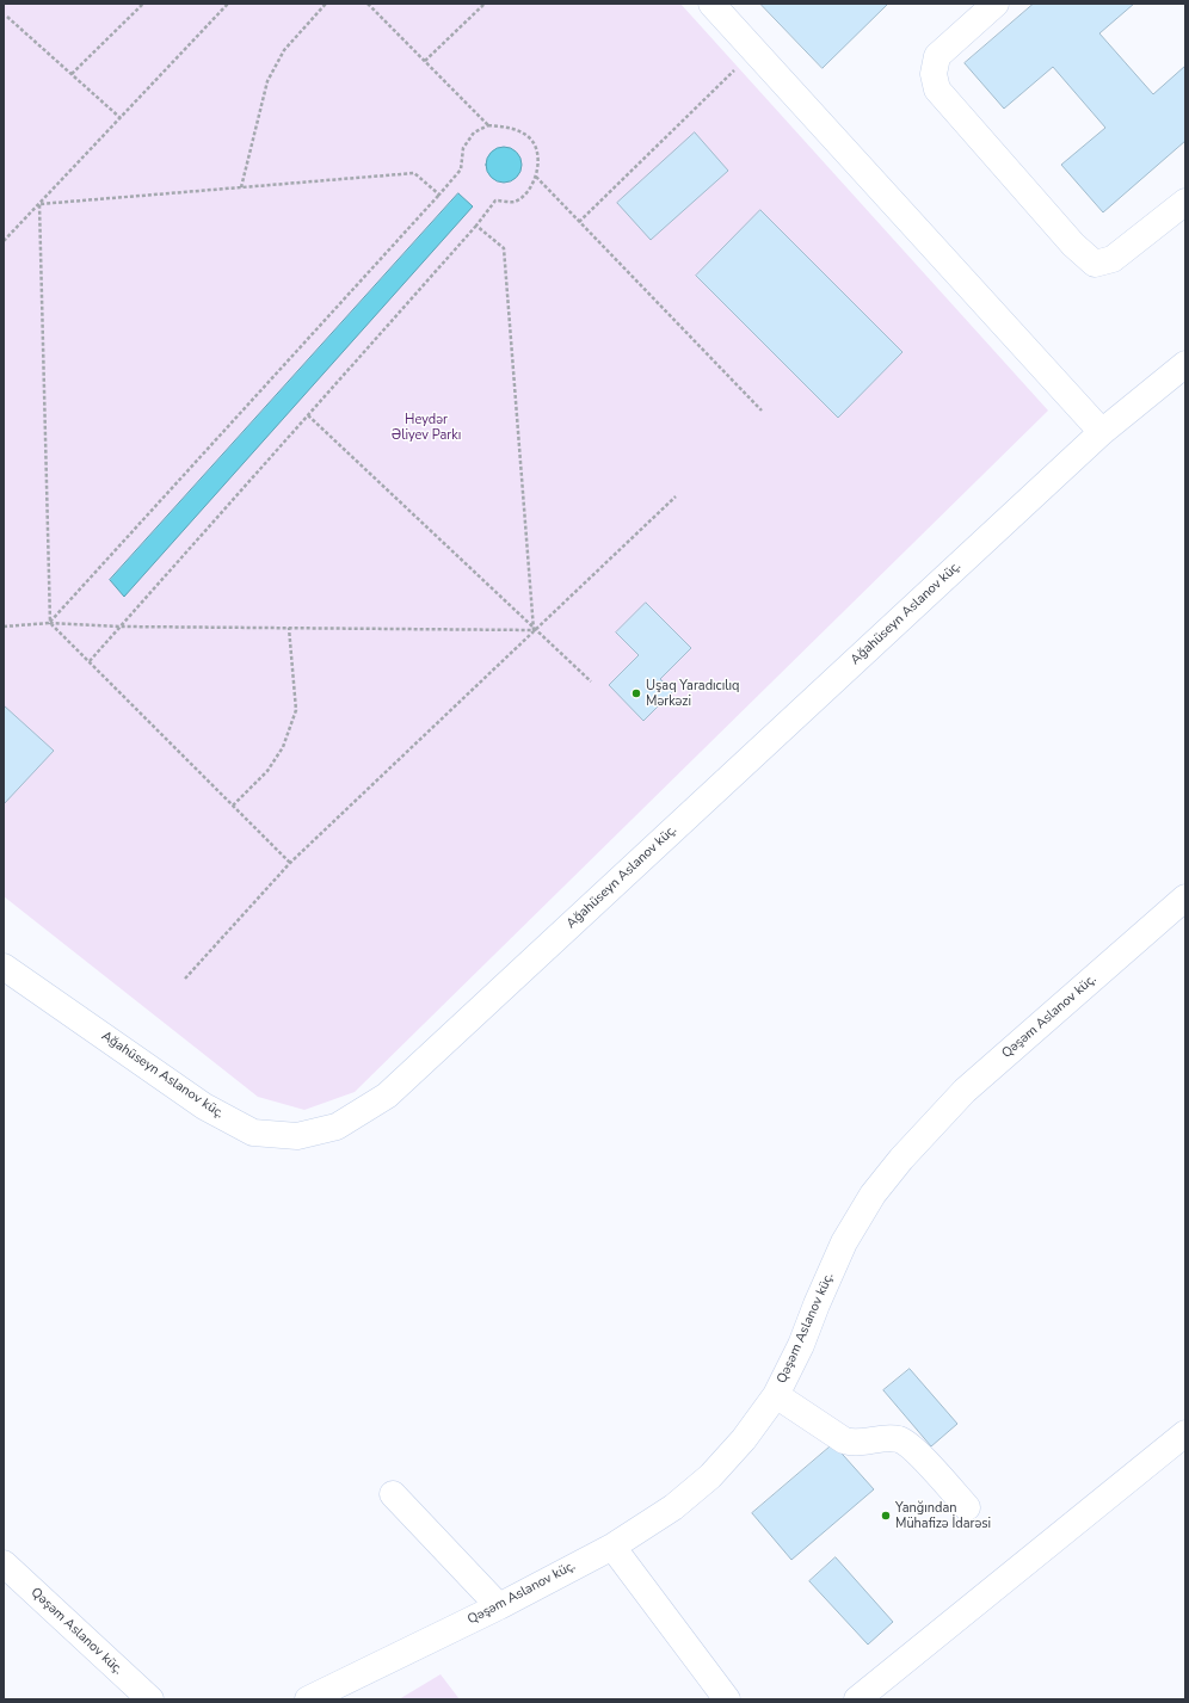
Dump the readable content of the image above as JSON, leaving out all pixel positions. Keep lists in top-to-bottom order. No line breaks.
{"streets":{"street":["Ağahüseyn Aslanov küç.","Qəşəm Aslanov küç."]},"parks":["Heydər Əliyev Parkı"],"places":["Uşaq Yaradıcılıq Mərkəzi","Yanğından Mühafizə İdarəsi"]}
